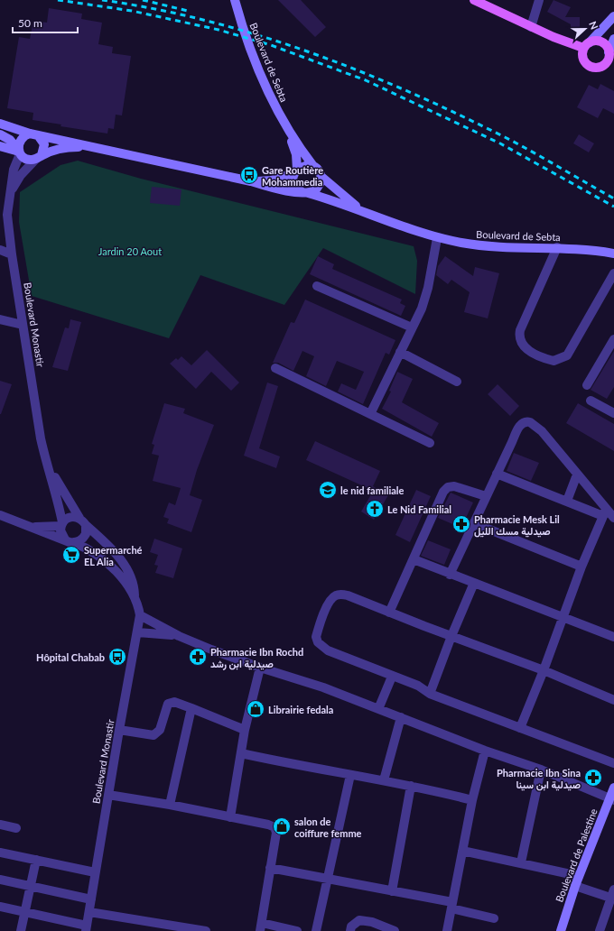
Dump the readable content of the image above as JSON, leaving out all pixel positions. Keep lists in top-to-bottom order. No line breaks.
{"streets":{"street":["Boulevard de Sebta","Boulevard Monastir","Boulevard de Palestine"]},"parks":["Jardin 20 Aout"],"places":{"bus stop":["Gare Routière Mohammedia","Hôpital Chabab"],"school or university":["le nid familiale"],"church":["Le Nid Familial"],"pharmacy":["Pharmacie Mesk Lil صيدلية مسك الليل","Pharmacie Ibn Rochd صيدلية ابن رشد","Pharmacie Ibn Sina صيدلية ابن سينا"],"supermarket":["Supermarché EL Alia"],"shop":["Librairie fedala","salon de coiffure femme"]},"scale_bar":"50 m","north":"right"}
